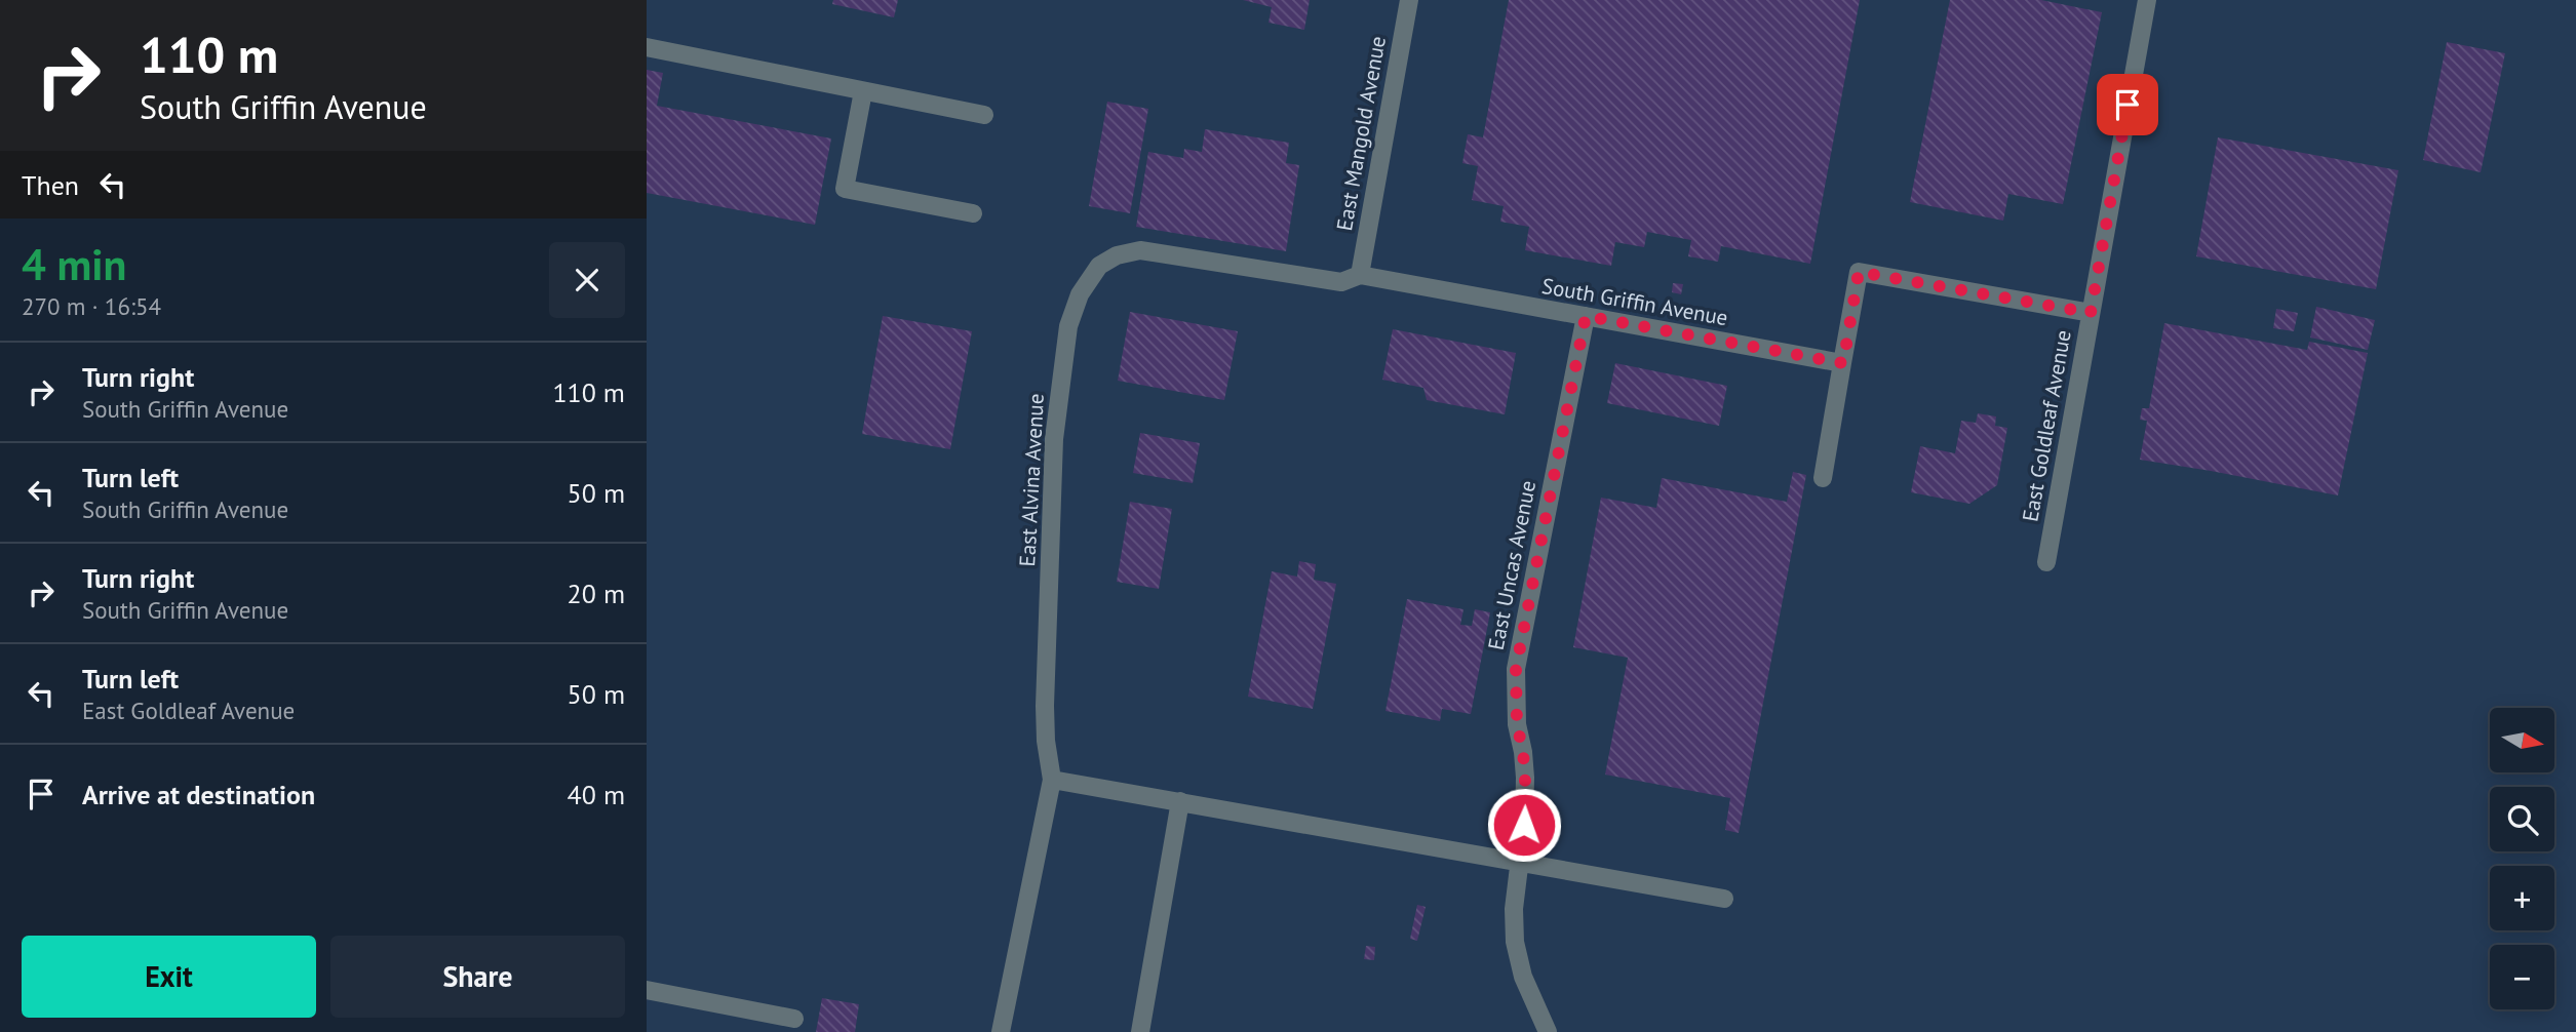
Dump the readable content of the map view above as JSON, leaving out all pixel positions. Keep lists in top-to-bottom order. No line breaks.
{"streets":{"street":["East Mangold Avenue","South Griffin Avenue","East Goldleaf Avenue","East Alvina Avenue","East Uncas Avenue"]},"crossings":[["East Mangold Avenue","South Griffin Avenue"],["South Griffin Avenue","East Alvina Avenue"],["South Griffin Avenue","East Uncas Avenue"]],"north":"right","page":{"turn":["110 m","South Griffin Avenue"],"then":"Then","heading":["4 min","270 m · 16:54"],"list":[{"name":"Turn right","note":"South Griffin Avenue","value":"110 m"},{"name":"Turn left","note":"South Griffin Avenue","value":"50 m"},{"name":"Turn right","note":"South Griffin Avenue","value":"20 m"},{"name":"Turn left","note":"East Goldleaf Avenue","value":"50 m"},{"name":"Arrive at destination","value":"40 m"}],"map_buttons":["+","−"],"buttons":["Exit","Share"]}}
